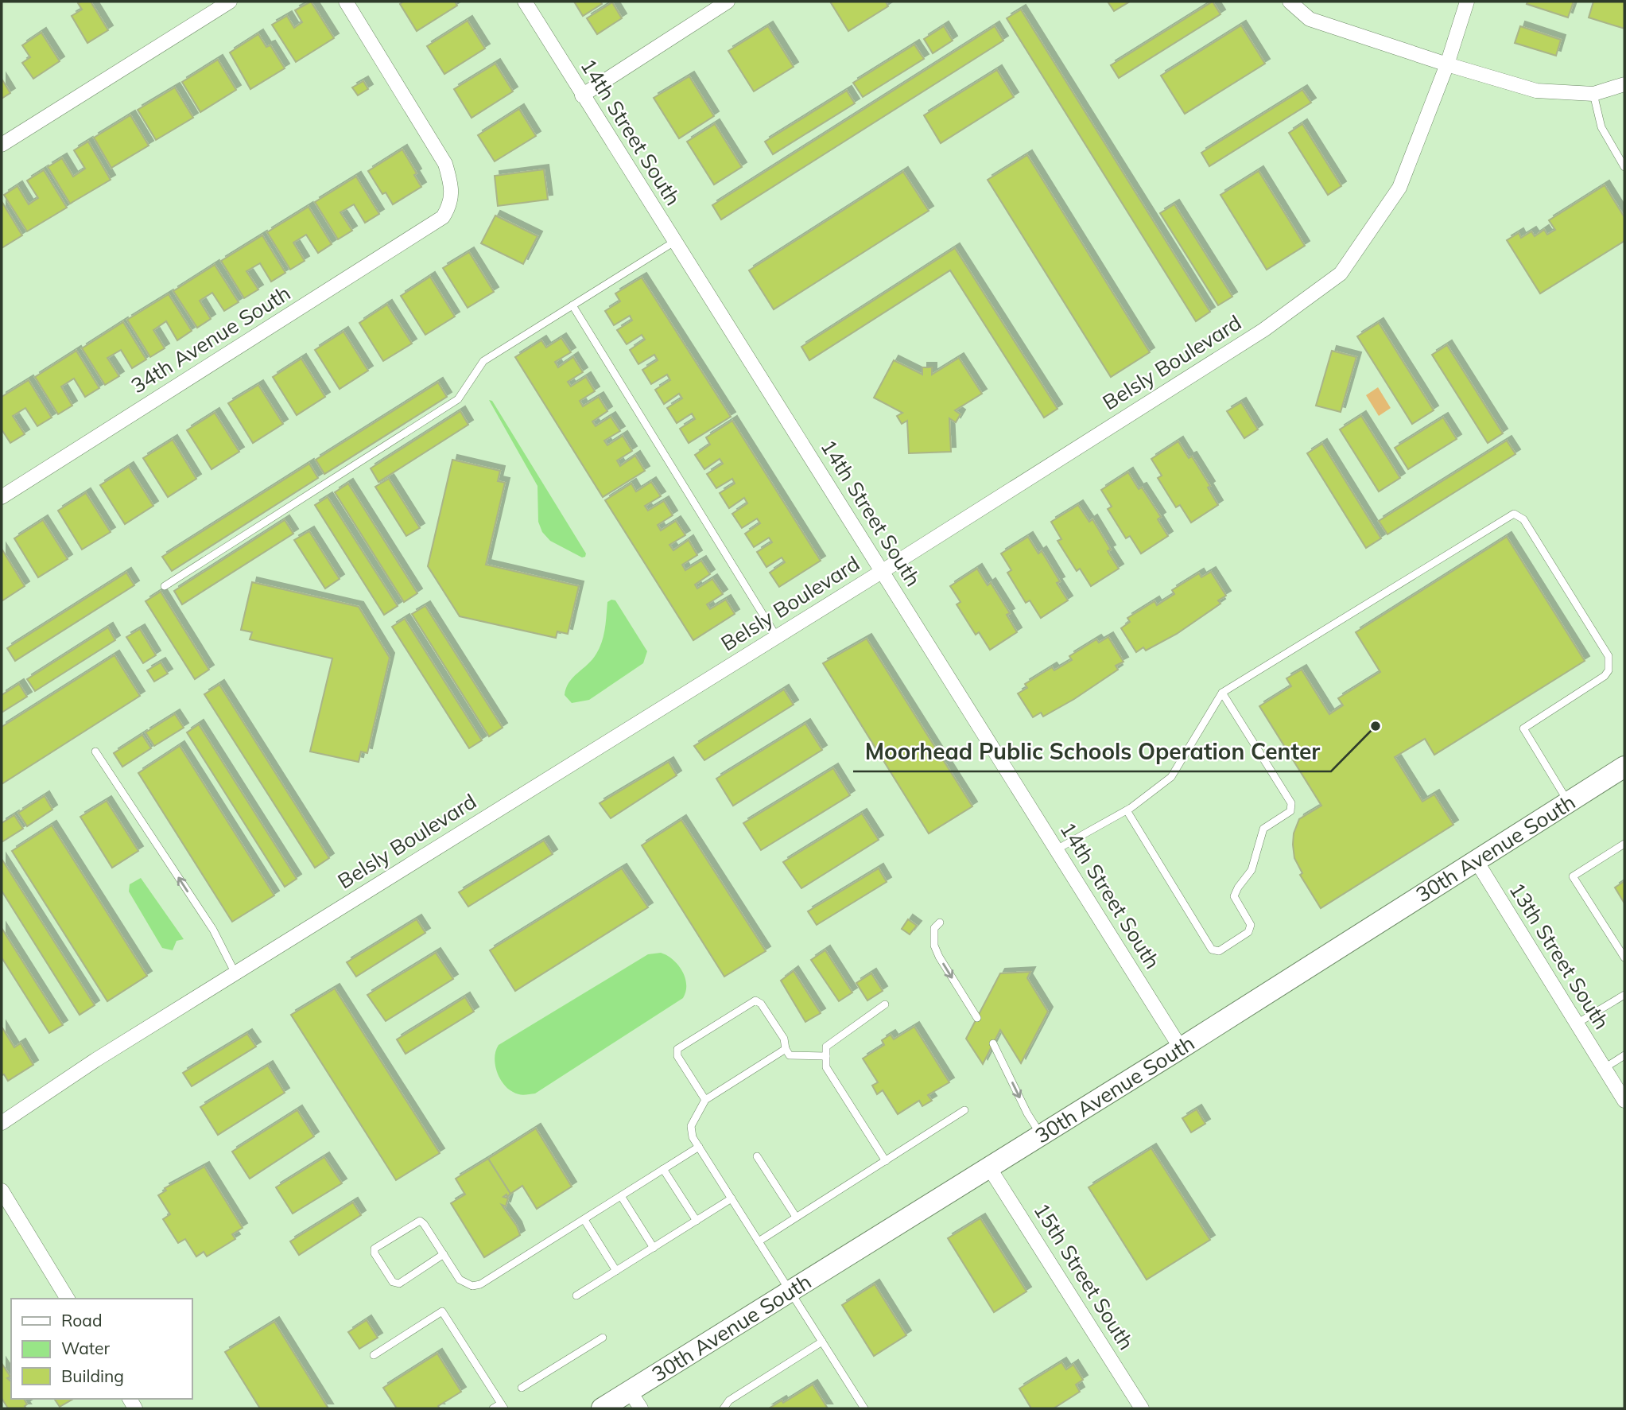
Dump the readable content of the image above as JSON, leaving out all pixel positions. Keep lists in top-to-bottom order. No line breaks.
{"streets":{"street":["14th Street South","34th Avenue South","Belsly Boulevard","30th Avenue South","13th Street South","15th Street South"]},"crossings":[["14th Street South","Belsly Boulevard"],["14th Street South","30th Avenue South"],["30th Avenue South","13th Street South"],["30th Avenue South","15th Street South"]],"places":["Moorhead Public Schools Operation Center"],"legend":["Road","Water","Building"]}
